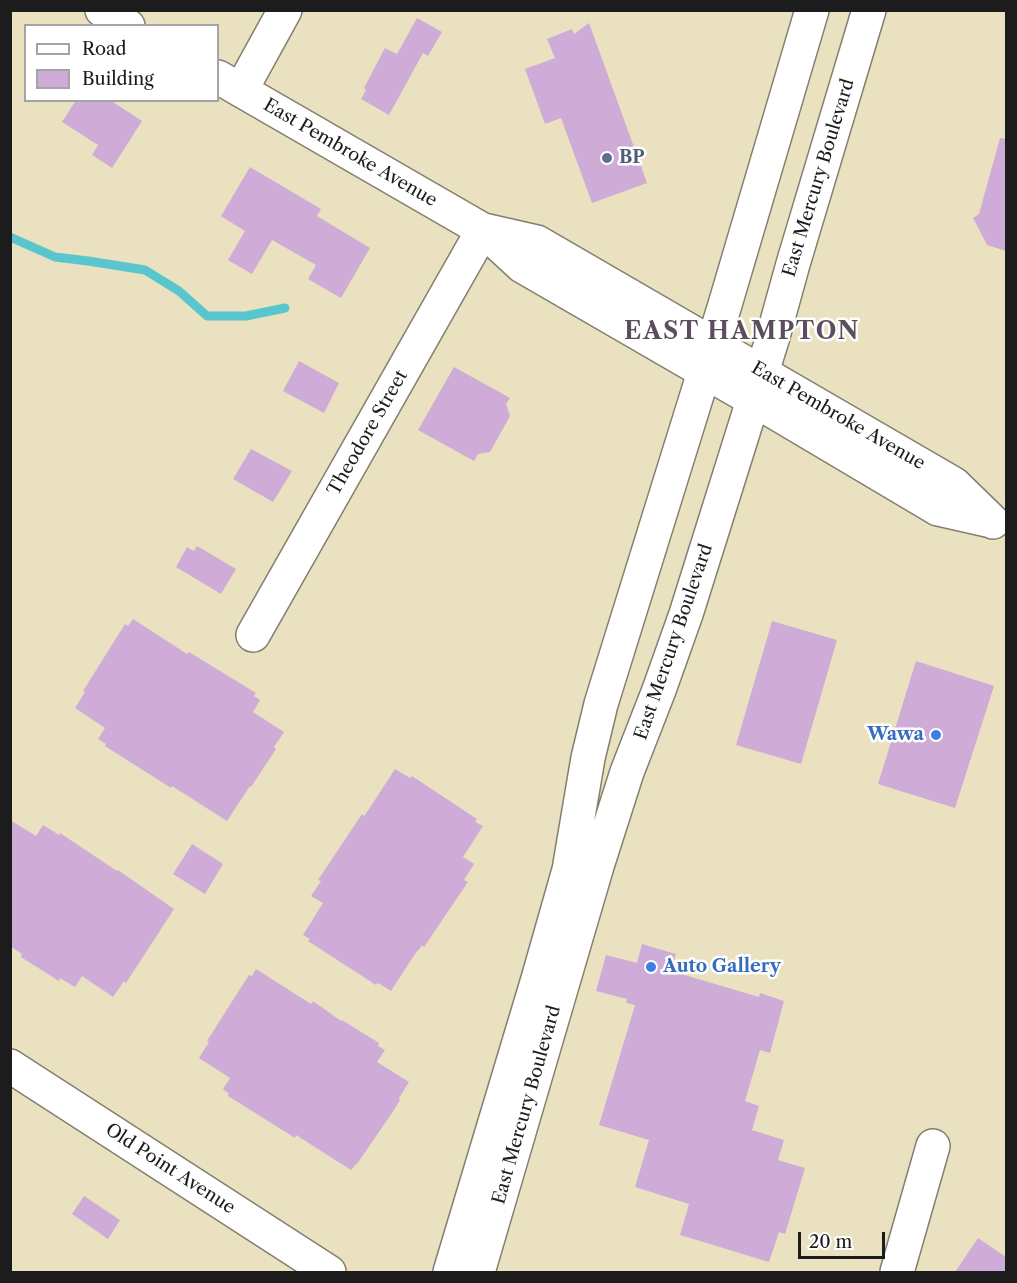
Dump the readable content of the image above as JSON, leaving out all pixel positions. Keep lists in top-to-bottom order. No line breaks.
{"streets":{"main road":["East Pembroke Avenue","East Mercury Boulevard","Theodore Street","Old Point Avenue"]},"crossings":[["East Pembroke Avenue","East Mercury Boulevard"],["East Pembroke Avenue","Theodore Street"]],"districts":["EAST HAMPTON"],"places":["BP","Wawa","Auto Gallery"],"legend":["Road","Building"],"scale_bar":"20 m"}
